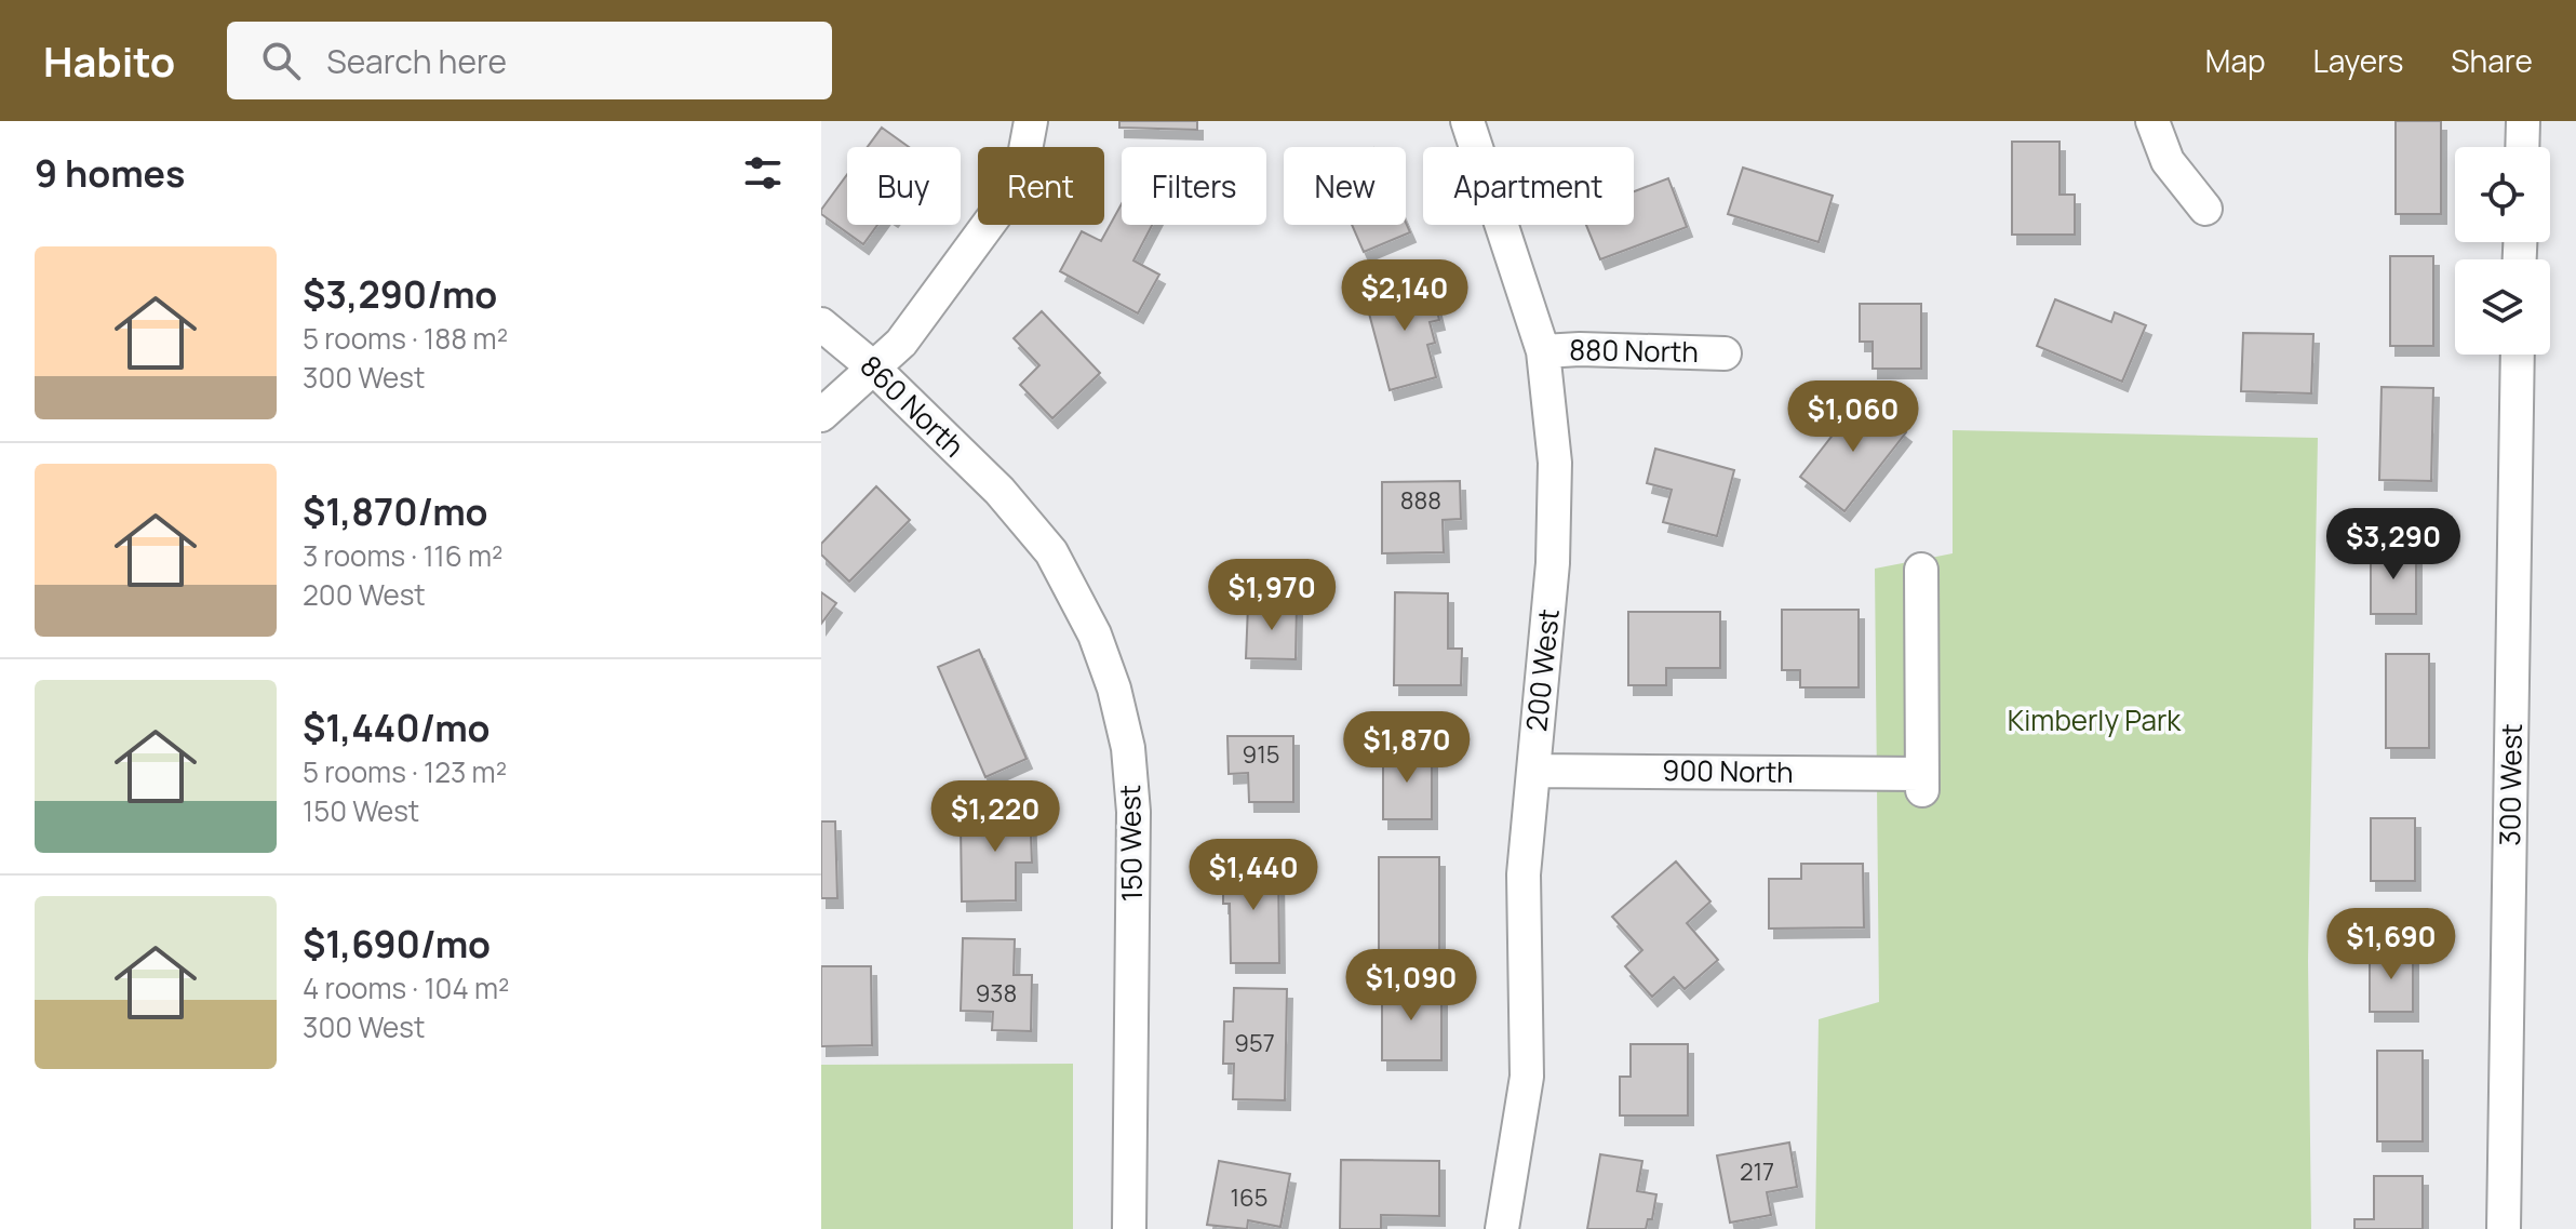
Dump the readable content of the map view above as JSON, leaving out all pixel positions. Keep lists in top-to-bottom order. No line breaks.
{"streets":{"street":["880 North","860 North","200 West","900 North","300 West","150 West"]},"crossings":[["880 North","200 West"],["860 North","150 West"],["200 West","900 North"]],"parks":["Kimberly Park"],"house_numbers":["888","915","938","957","217","165"],"page":{"header":"Habito","search":"Search here","nav":["Map","Layers","Share"],"heading":"9 homes","chip":["Buy","Rent","Filters","New","Apartment"],"list":[{"name":"$3,290/mo","note":"5 rooms · 188 m² · 300 West"},{"name":"$1,870/mo","note":"3 rooms · 116 m² · 200 West"},{"name":"$1,440/mo","note":"5 rooms · 123 m² · 150 West"},{"name":"$1,690/mo","note":"4 rooms · 104 m² · 300 West"}],"price":["$2,140","$1,060","$3,290","$1,970","$1,870","$1,220","$1,440","$1,690","$1,090"]}}
